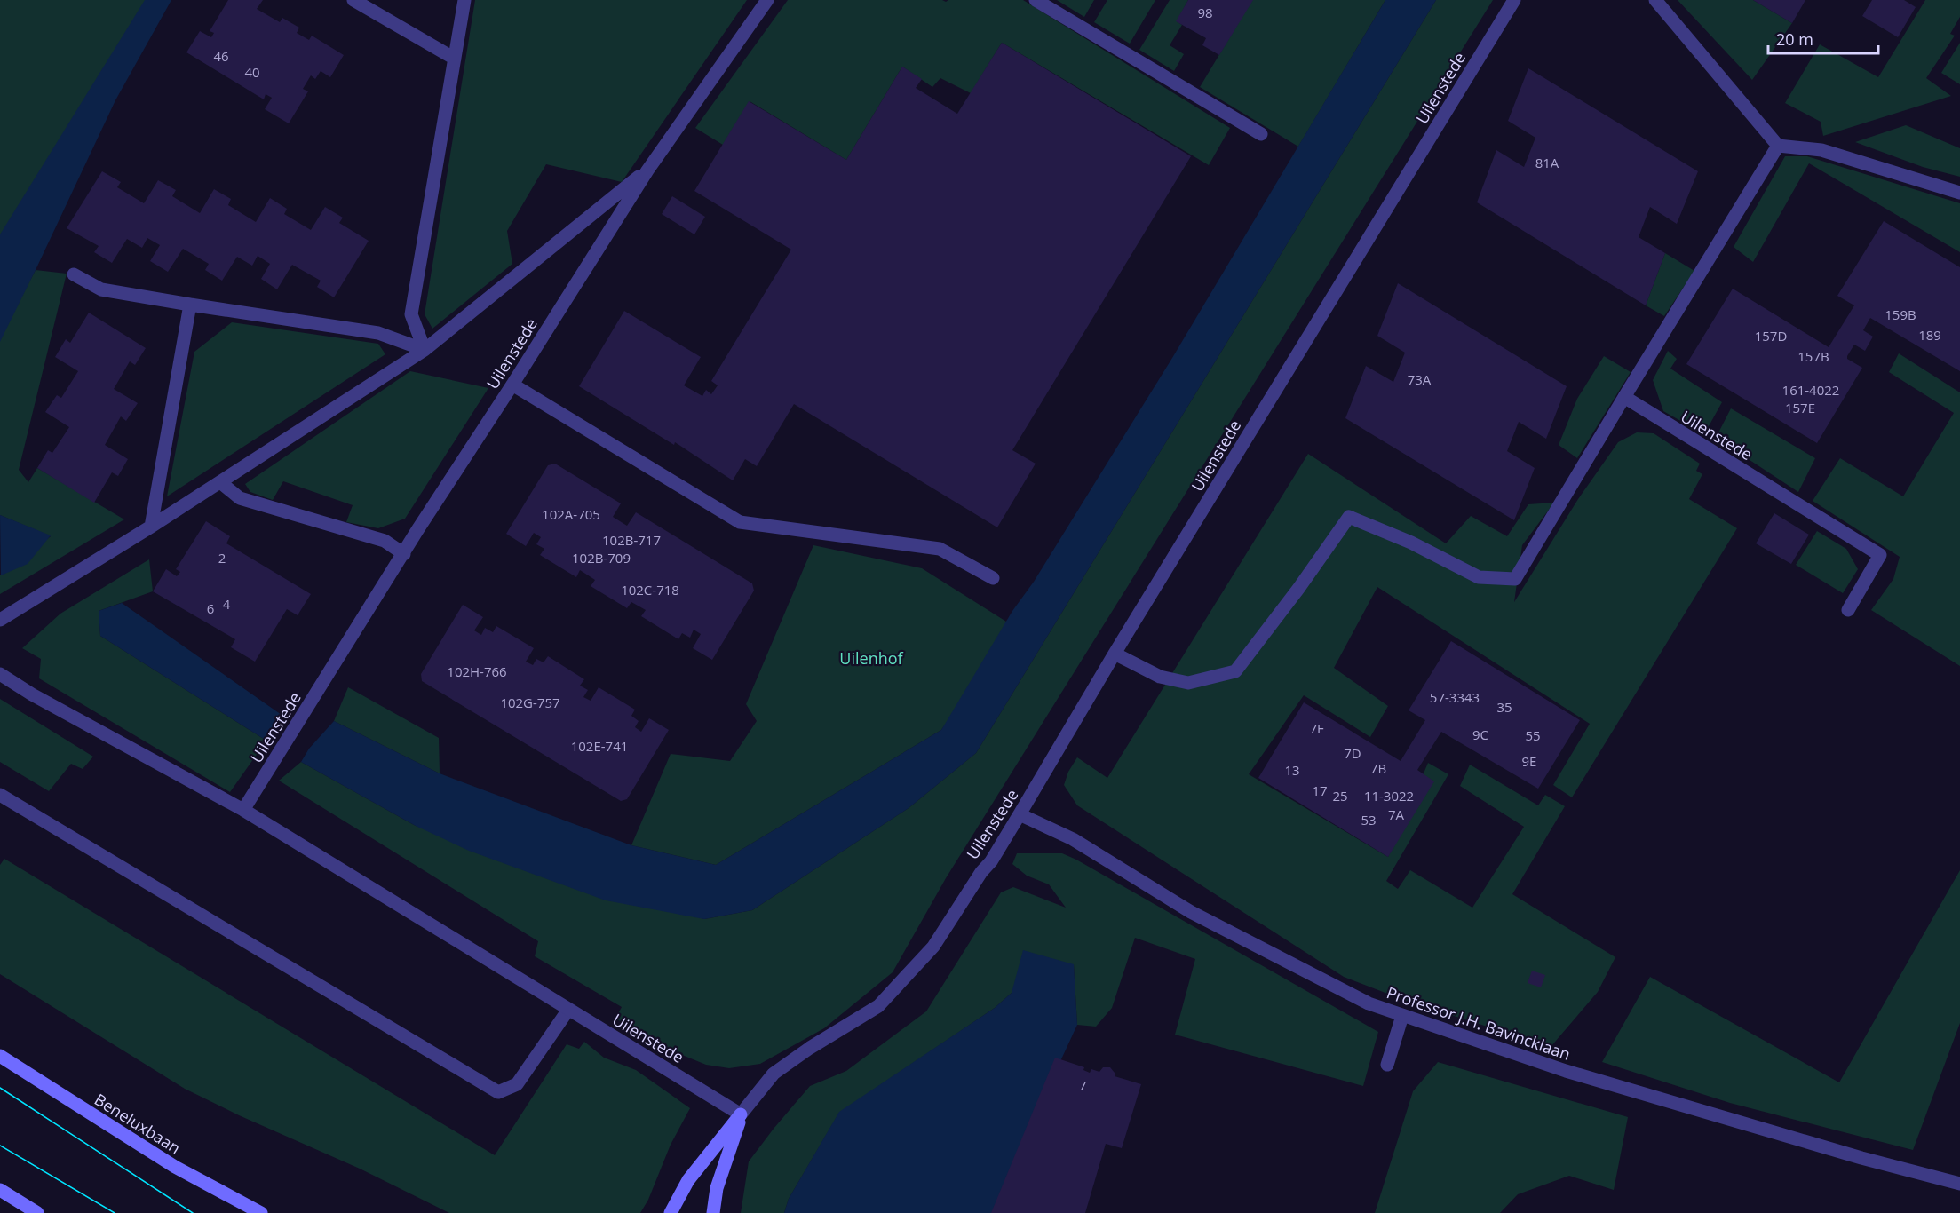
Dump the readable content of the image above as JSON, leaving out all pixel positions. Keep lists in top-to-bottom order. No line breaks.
{"streets":{"main road":["Beneluxbaan"],"street":["Uilenstede","Professor J.H. Bavincklaan"]},"crossings":[["Uilenstede","Professor J.H. Bavincklaan"]],"parks":["Uilenhof"],"house_numbers":["98","46","40","81A","159B","189","157D","157B","73A","161-4022","157E","102A-705","102B-717","2","102B-709","102C-718","4","6","102H-766","57-3343","102G-757","35","7E","9C","55","102E-741","7D","9E","7B","13","17","25","11-3022","7A","53","7"],"scale_bar":"20 m"}
